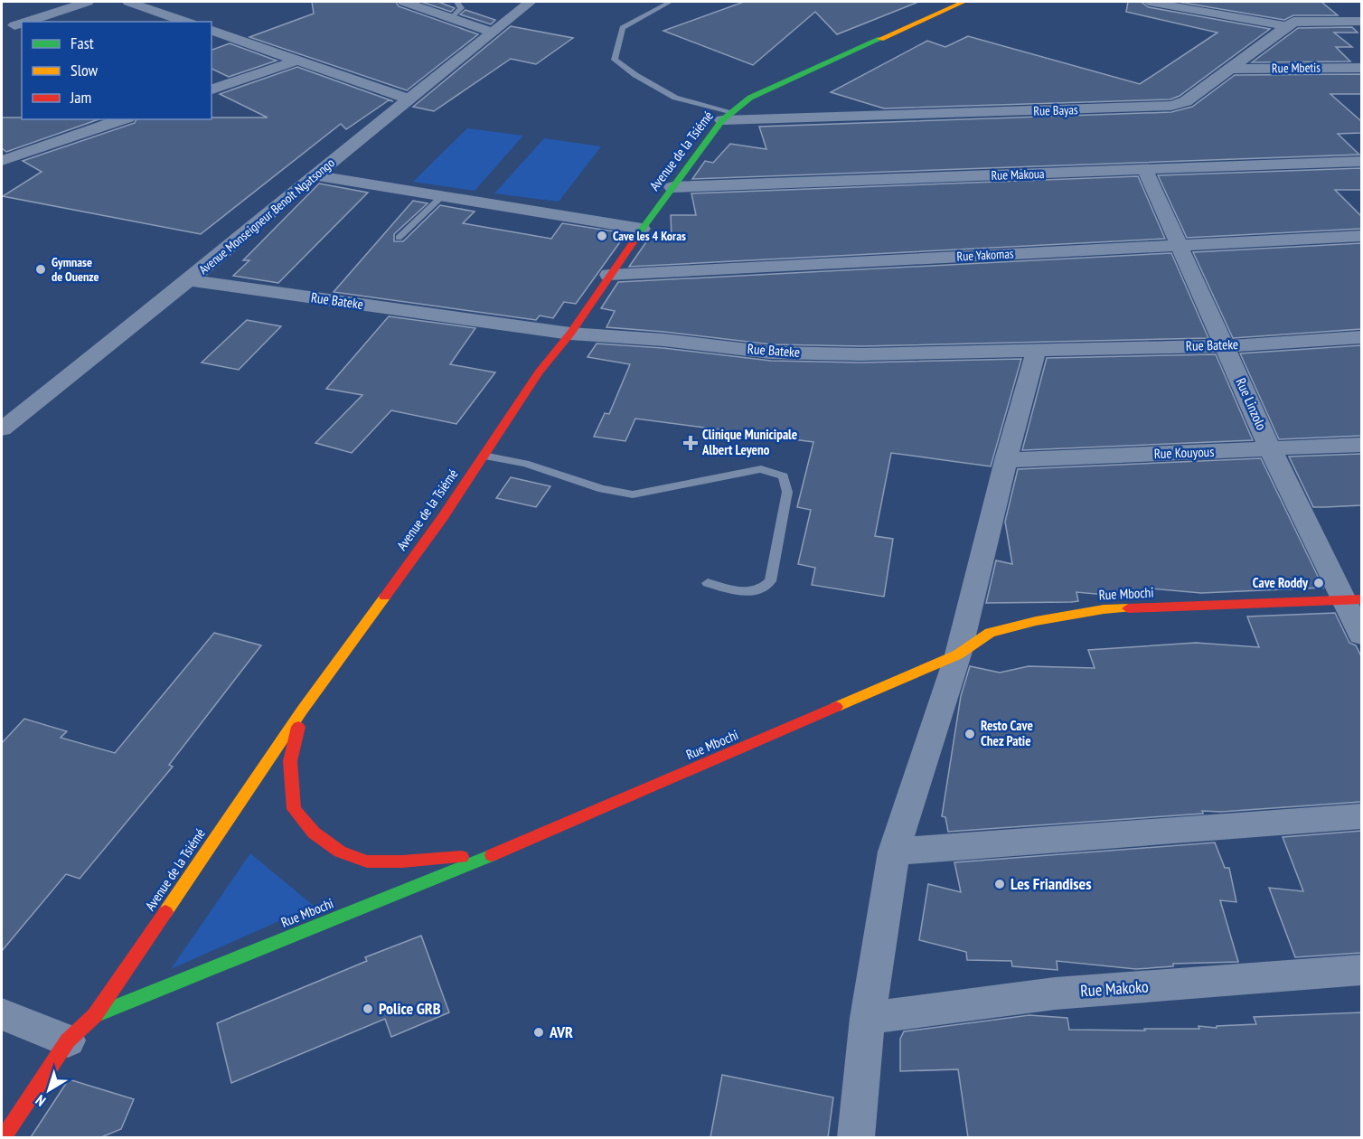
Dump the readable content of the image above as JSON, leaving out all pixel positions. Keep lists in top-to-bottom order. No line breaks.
{"streets":{"main road":["Avenue de la Tsiémé","Rue Mbochi"],"street":["Rue Mbetis","Rue Bayas","Rue Makoua","Avenue Monseigneur Benoît Ngatsongo","Rue Yakomas","Rue Bateke","Rue Linzolo","Rue Kouyous","Rue Makoko"]},"crossings":[["Rue Mbetis","Rue Bayas"],["Rue Bayas","Avenue de la Tsiémé"],["Avenue de la Tsiémé","Rue Makoua"],["Avenue de la Tsiémé","Rue Yakomas"],["Avenue de la Tsiémé","Rue Bateke"],["Avenue de la Tsiémé","Rue Mbochi"],["Rue Makoua","Rue Linzolo"],["Avenue Monseigneur Benoît Ngatsongo","Rue Bateke"],["Rue Yakomas","Rue Linzolo"],["Rue Bateke","Rue Linzolo"],["Rue Linzolo","Rue Kouyous"],["Rue Linzolo","Rue Mbochi"]],"places":{"other":["Cave les 4 Koras","Gymnase de Ouenze","Cave Roddy","Resto Cave Chez Patie","Les Friandises","Police GRB","AVR"],"health":["Clinique Municipale Albert Leyeno"]},"legend":["Fast","Slow","Jam"],"north":"bottom left"}
